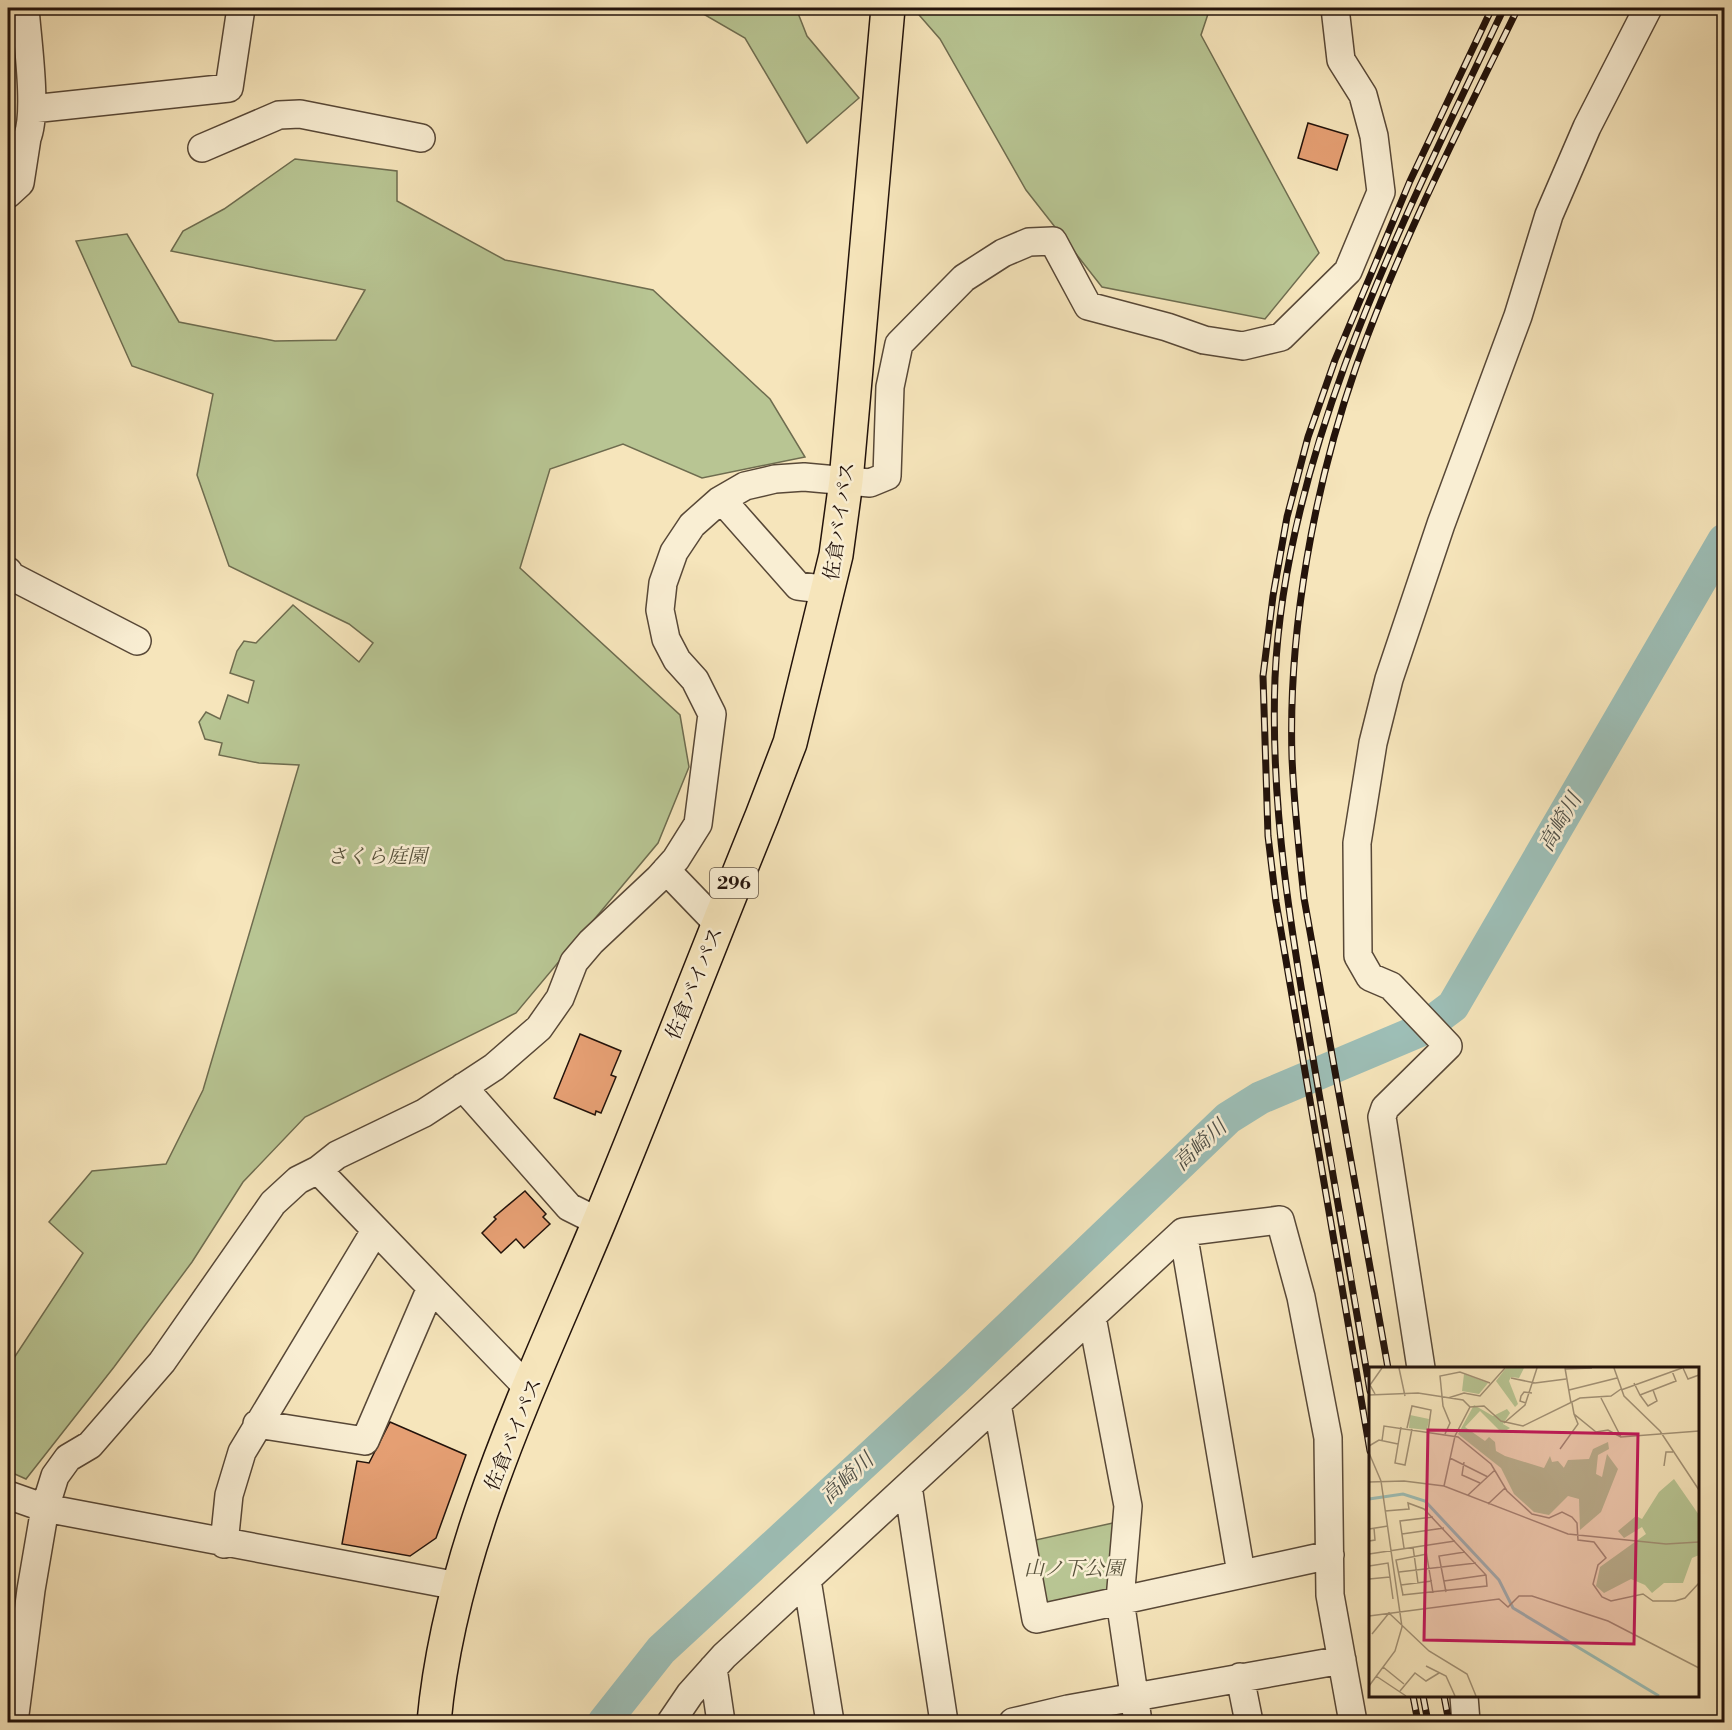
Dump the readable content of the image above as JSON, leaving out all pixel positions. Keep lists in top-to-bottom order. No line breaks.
{"streets":{"highway":["佐倉バイパス","296"]},"water":["高崎川"],"parks":["さくら庭園","山ノ下公園"]}
